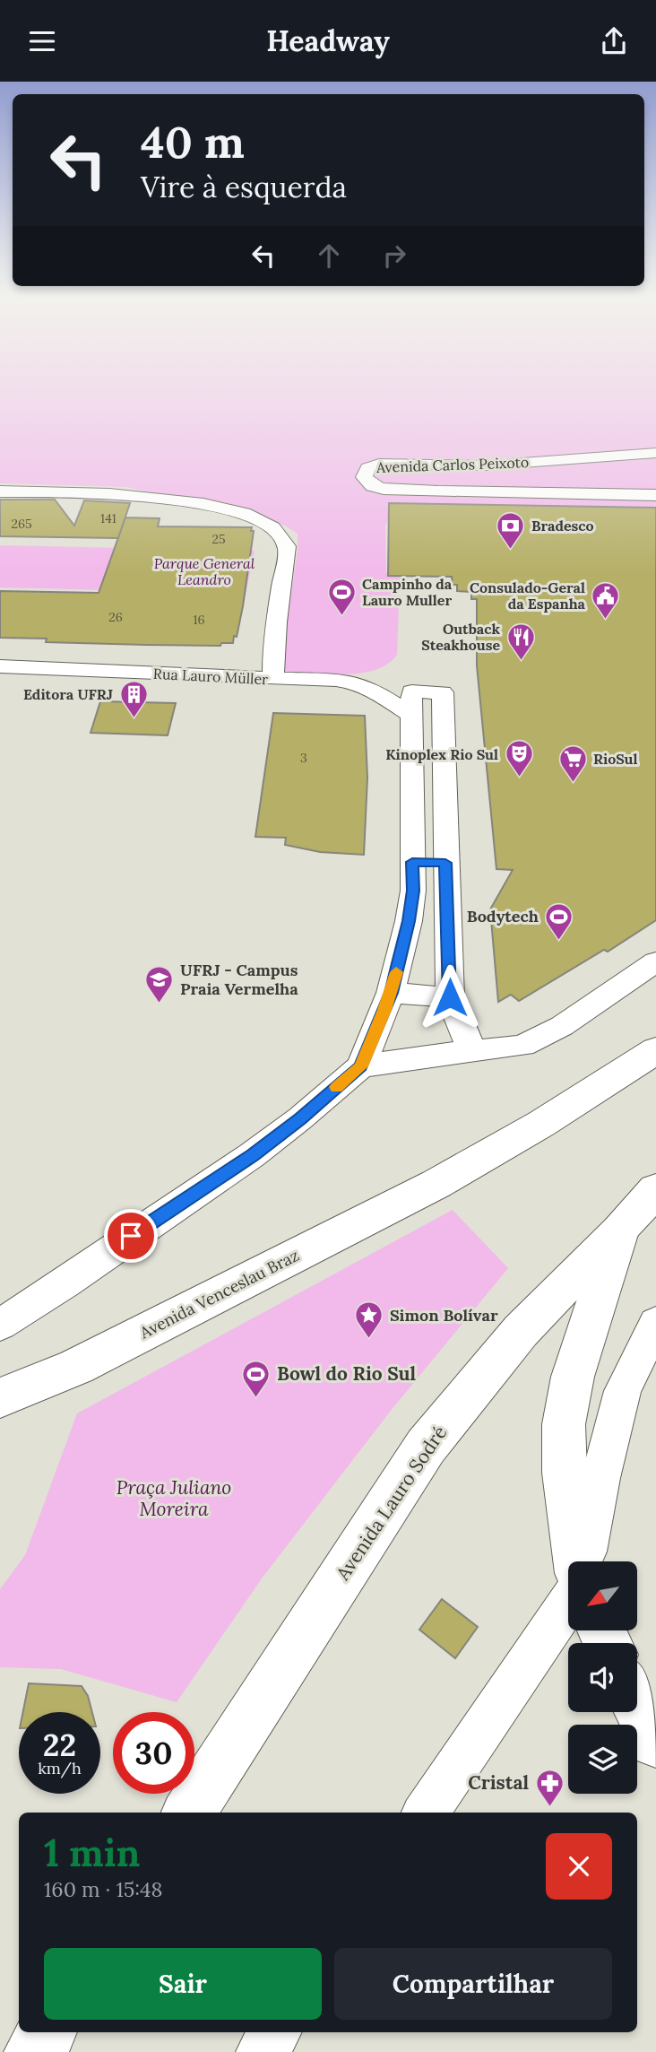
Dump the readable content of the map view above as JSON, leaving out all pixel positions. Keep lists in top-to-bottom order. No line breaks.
{"streets":{"main road":["Avenida Venceslau Braz","Avenida Lauro Sodré"],"street":["Avenida Carlos Peixoto","Rua Lauro Müller"]},"parks":["Parque General Leandro","Praça Juliano Moreira"],"places":{"bank":["Bradesco"],"sports":["Campinho da Lauro Muller","Bodytech","Bowl do Rio Sul"],"public building":["Consulado-Geral da Espanha"],"restaurant":["Outback Steakhouse"],"building":["Editora UFRJ"],"theatre":["Kinoplex Rio Sul"],"supermarket":["RioSul"],"school or university":["UFRJ - Campus Praia Vermelha"],"place":["Simon Bolívar"],"pharmacy":["Cristal"]},"house_numbers":["141","265","25","26","16","3"],"north":"bottom left","page":{"header":"Headway","turn":["40 m","Vire à esquerda"],"speed":"22 km/h","limit":"30","heading":["1 min","160 m · 15:48"],"buttons":["Sair","Compartilhar"]}}
